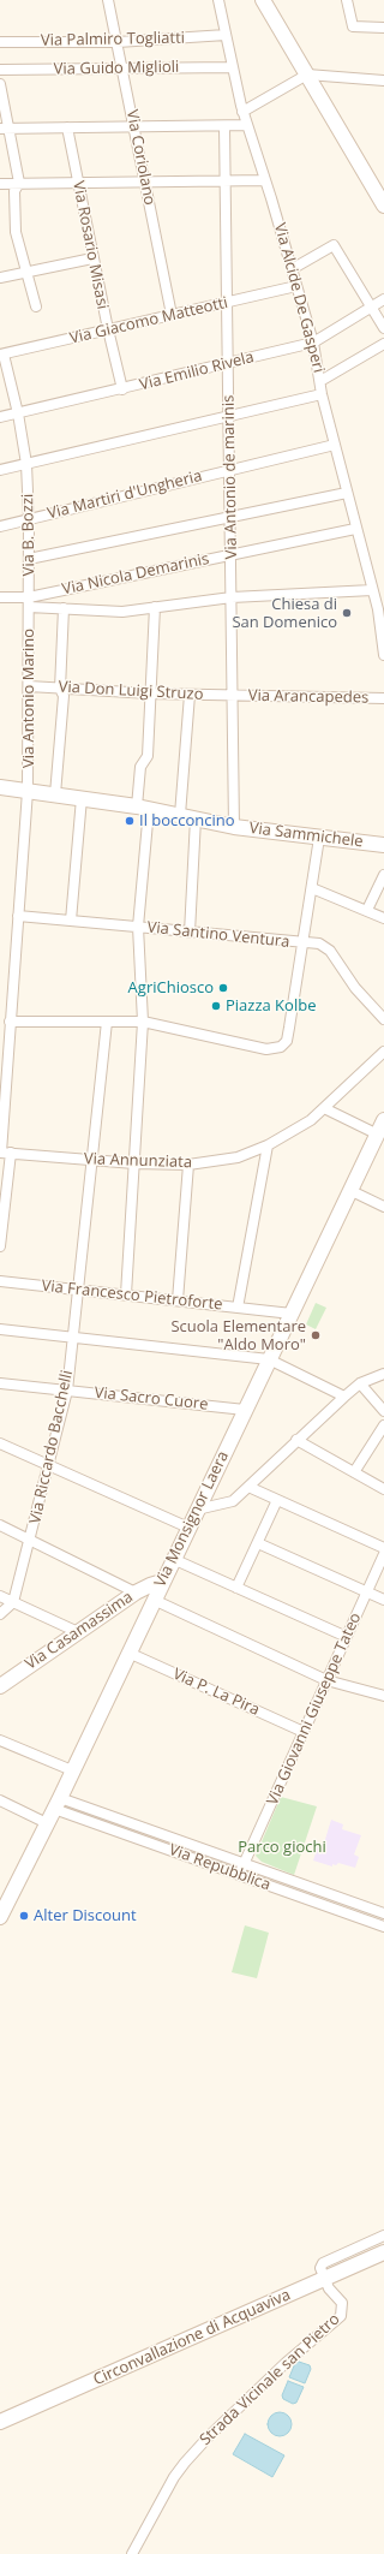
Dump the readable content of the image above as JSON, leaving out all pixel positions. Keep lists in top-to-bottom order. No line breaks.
{"streets":{"street":["Via Palmiro Togliatti","Via Guido Miglioli","Via Coriolano","Via Rosario Misasi","Via Alcide De Gasperi","Via Giacomo Matteotti","Via Emilio Rivela","Via Antonio de marinis","Via Martiri d'Ungheria","Via B. Bozzi","Via Nicola Demarinis","Via Don Luigi Struzo","Via Arancapedes","Via Antonio Marino","Via Sammichele","Via Santino Ventura","Via Annunziata","Via Francesco Pietroforte","Via Sacro Cuore","Via Riccardo Bacchelli","Via Monsignor Laera","Via Casamassima","Via P. La Pira","Via Giovanni Giuseppe Tateo","Via Repubblica","Circonvallazione di Acquaviva","Strada Vicinale san Pietro"]},"crossings":[["Via Palmiro Togliatti","Via Coriolano"],["Via Palmiro Togliatti","Via Alcide De Gasperi"],["Via Guido Miglioli","Via Coriolano"],["Via Guido Miglioli","Via Alcide De Gasperi"],["Via Coriolano","Via Giacomo Matteotti"],["Via Rosario Misasi","Via Giacomo Matteotti"],["Via Rosario Misasi","Via Emilio Rivela"],["Via Alcide De Gasperi","Via Giacomo Matteotti"],["Via Alcide De Gasperi","Via Emilio Rivela"],["Via Alcide De Gasperi","Via Martiri d'Ungheria"],["Via Alcide De Gasperi","Via Nicola Demarinis"],["Via Giacomo Matteotti","Via Antonio de marinis"],["Via Giacomo Matteotti","Via B. Bozzi"],["Via Emilio Rivela","Via Antonio de marinis"],["Via Emilio Rivela","Via B. Bozzi"],["Via Antonio de marinis","Via Martiri d'Ungheria"],["Via Antonio de marinis","Via Nicola Demarinis"],["Via Antonio de marinis","Via Don Luigi Struzo"],["Via Antonio de marinis","Via Arancapedes"],["Via Antonio de marinis","Via Sammichele"],["Via Martiri d'Ungheria","Via B. Bozzi"],["Via B. Bozzi","Via Nicola Demarinis"],["Via B. Bozzi","Via Antonio Marino"],["Via Nicola Demarinis","Via Antonio Marino"],["Via Don Luigi Struzo","Via Arancapedes"],["Via Don Luigi Struzo","Via Antonio Marino"],["Via Antonio Marino","Via Sammichele"],["Via Antonio Marino","Via Santino Ventura"],["Via Antonio Marino","Via Annunziata"],["Via Annunziata","Via Riccardo Bacchelli"],["Via Francesco Pietroforte","Via Riccardo Bacchelli"],["Via Francesco Pietroforte","Via Monsignor Laera"],["Via Sacro Cuore","Via Riccardo Bacchelli"],["Via Sacro Cuore","Via Monsignor Laera"],["Via Monsignor Laera","Via Casamassima"],["Via Monsignor Laera","Via P. La Pira"],["Via Monsignor Laera","Via Repubblica"],["Via P. La Pira","Via Giovanni Giuseppe Tateo"],["Via Giovanni Giuseppe Tateo","Via Repubblica"],["Circonvallazione di Acquaviva","Strada Vicinale san Pietro"]],"parks":["Parco giochi"],"places":["Chiesa di San Domenico","Il bocconcino","AgriChiosco","Piazza Kolbe","Scuola Elementare \"Aldo Moro\"","Alter Discount"]}
